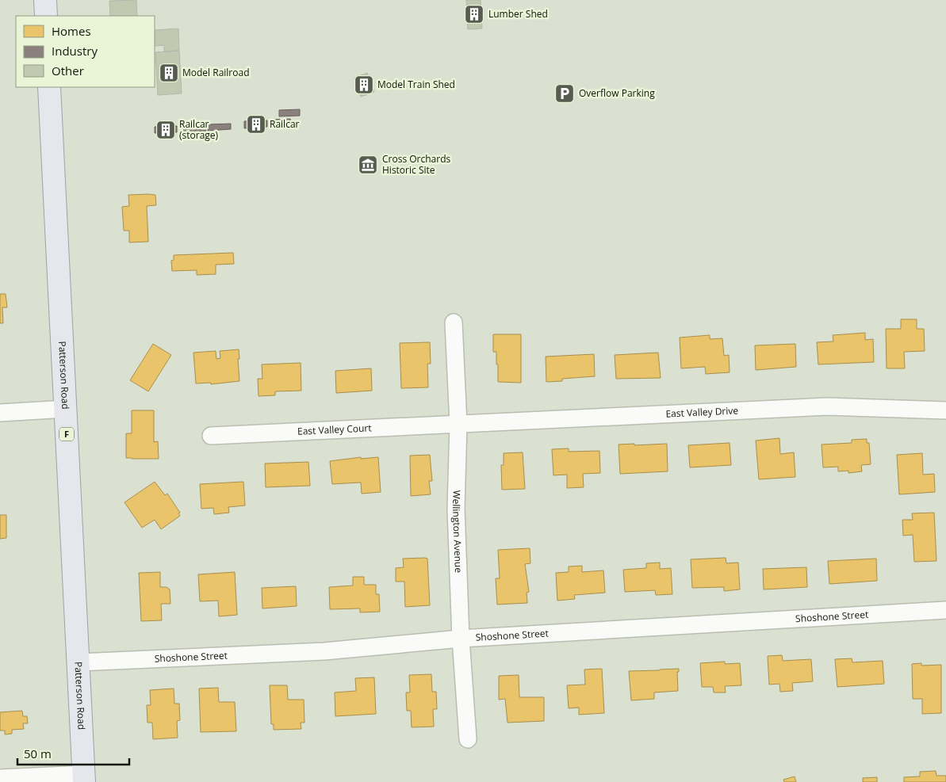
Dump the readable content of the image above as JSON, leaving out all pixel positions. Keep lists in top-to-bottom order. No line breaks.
{"streets":{"main road":["Patterson Road","F"],"street":["East Valley Drive","East Valley Court","Wellington Avenue","Shoshone Street"]},"crossings":[["Patterson Road","Shoshone Street"],["East Valley Drive","East Valley Court"],["East Valley Drive","Wellington Avenue"],["East Valley Court","Wellington Avenue"],["Wellington Avenue","Shoshone Street"]],"places":{"building":["Lumber Shed","Model Railroad","Model Train Shed","Railcar","Railcar (storage)"],"parking":["Overflow Parking"],"museum":["Cross Orchards Historic Site"]},"legend":["Homes","Industry","Other"],"scale_bar":"50 m"}
